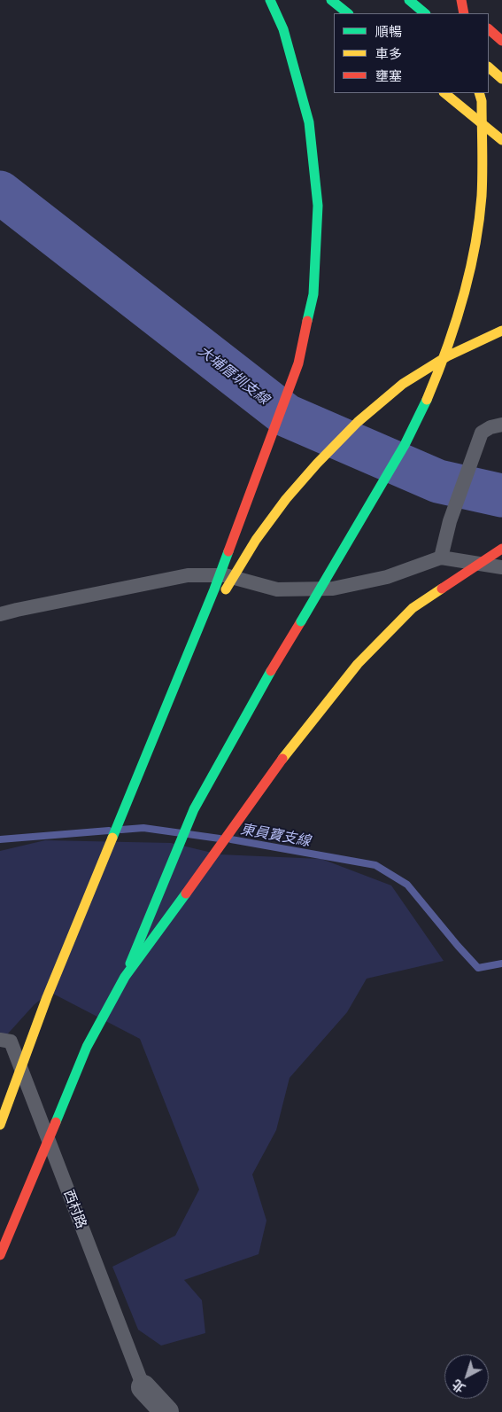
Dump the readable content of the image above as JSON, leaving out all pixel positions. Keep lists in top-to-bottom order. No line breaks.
{"streets":{"lane":["西村路"]},"water":["大埔厝圳支線","東員寶支線"],"legend":["順暢","車多","壅塞"],"north":"bottom left"}
